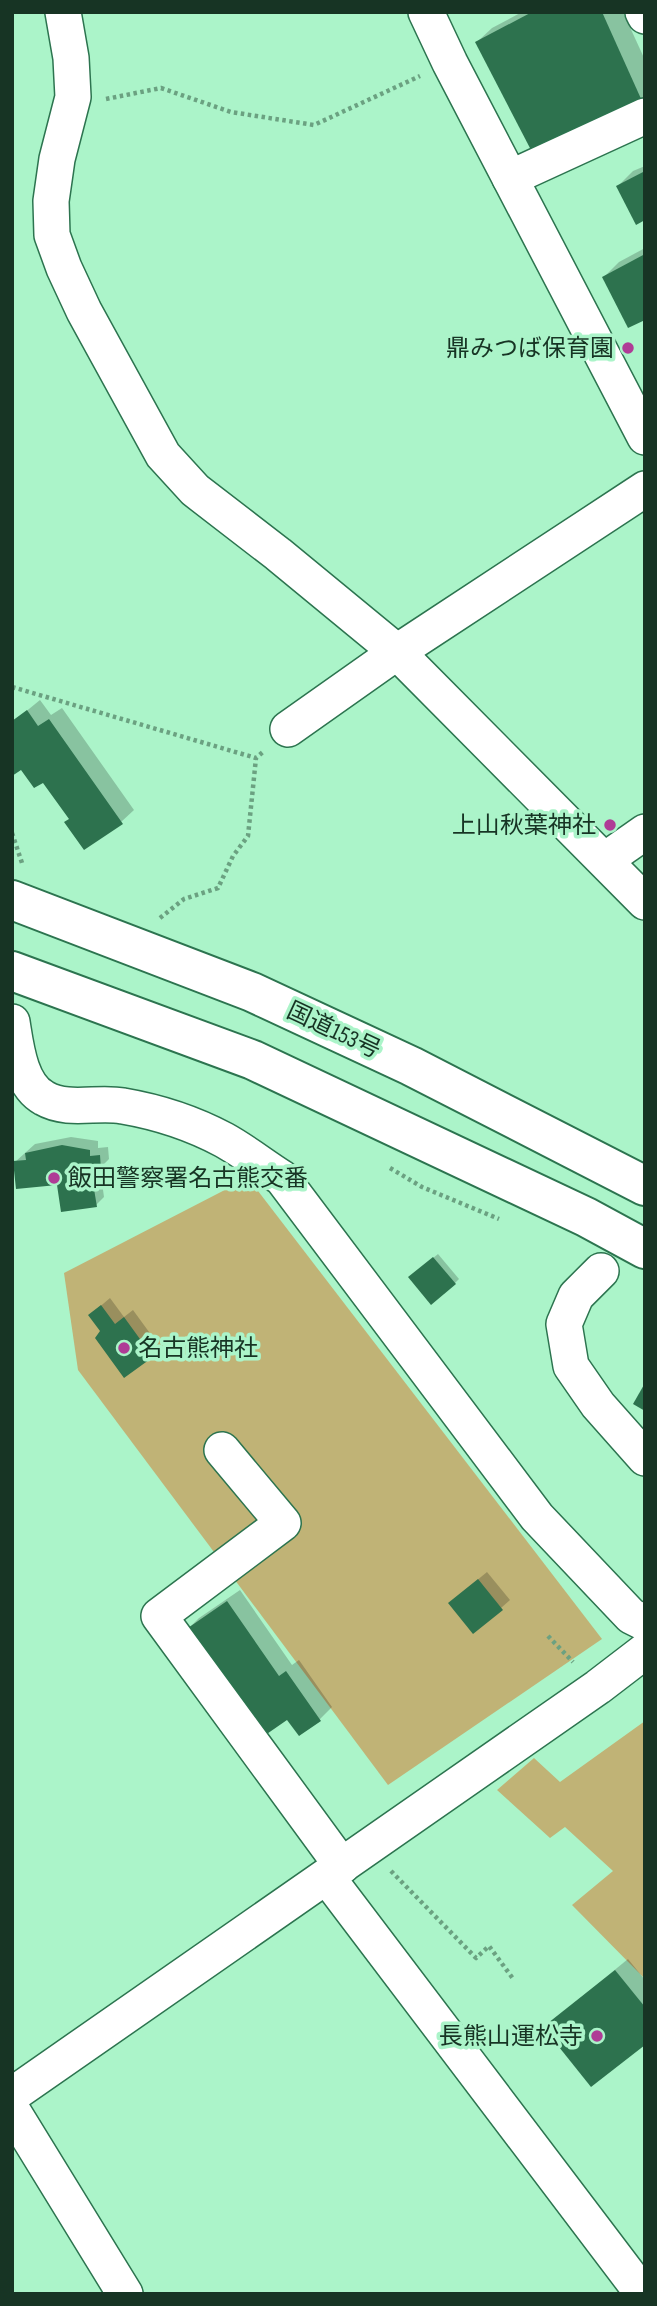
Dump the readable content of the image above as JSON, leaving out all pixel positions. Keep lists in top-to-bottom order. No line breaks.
{"streets":{"highway":["国道153号"]},"places":["鼎みつば保育園","上山秋葉神社","飯田警察署名古熊交番","名古熊神社","長熊山運松寺"]}
